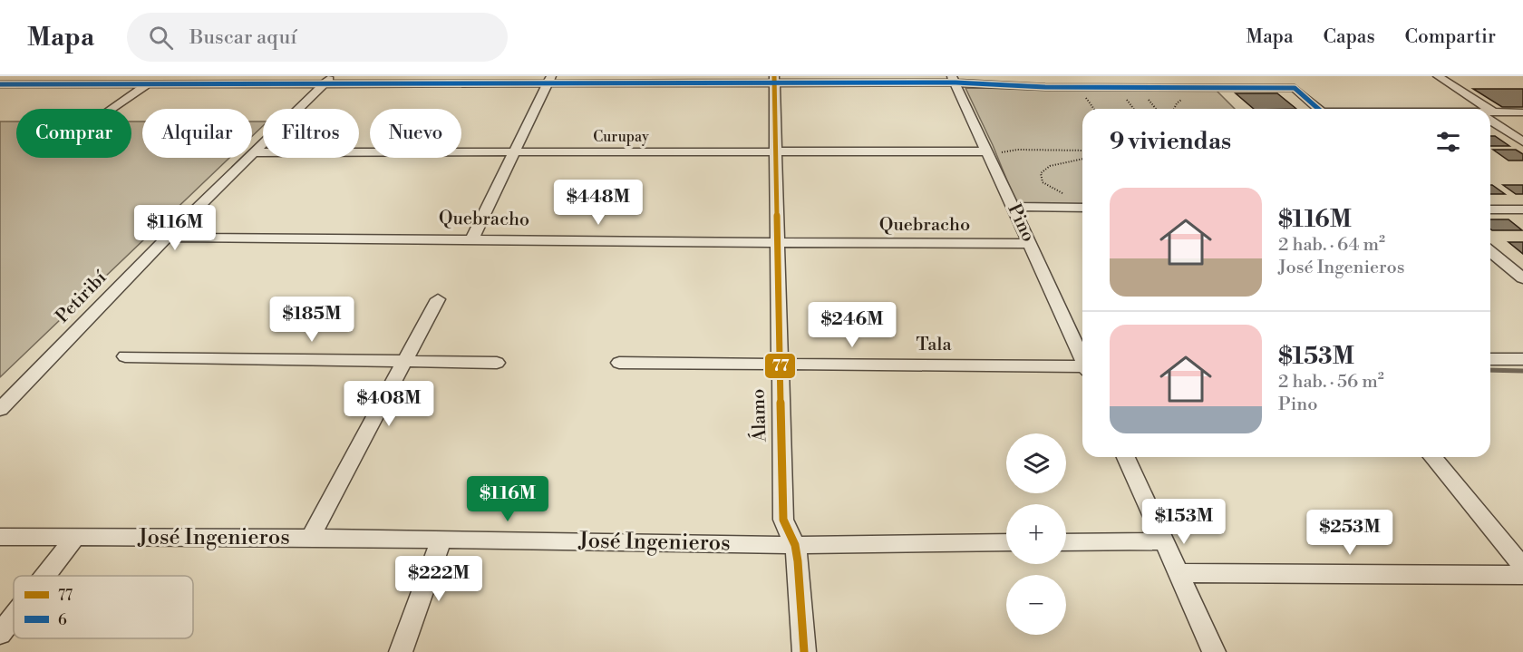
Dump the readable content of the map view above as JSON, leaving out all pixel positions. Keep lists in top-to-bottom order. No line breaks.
{"streets":{"street":["Curupay","Quebracho","Pino","Petiribí","Tala","Álamo","José Ingenieros"]},"crossings":[["Curupay","Pino"],["Curupay","Petiribí"],["Curupay","Álamo"],["Quebracho","Pino"],["Quebracho","Petiribí"],["Quebracho","Álamo"],["Tala","Álamo"],["Álamo","José Ingenieros"]],"lines":["transit line 77","transit line 6"],"legend":["77","6"],"page":{"header":"Mapa","search":"Buscar aquí","nav":["Mapa","Capas","Compartir"],"chip":["Comprar","Alquilar","Filtros","Nuevo"],"heading":"9 viviendas","list":[{"name":"$116M","note":"2 hab. · 64 m² · José Ingenieros"},{"name":"$153M","note":"2 hab. · 56 m² · Pino"}],"price":["$448M","$116M","$185M","$246M","$408M","$116M","$153M","$253M","$222M"],"map_buttons":["+","−"]}}
